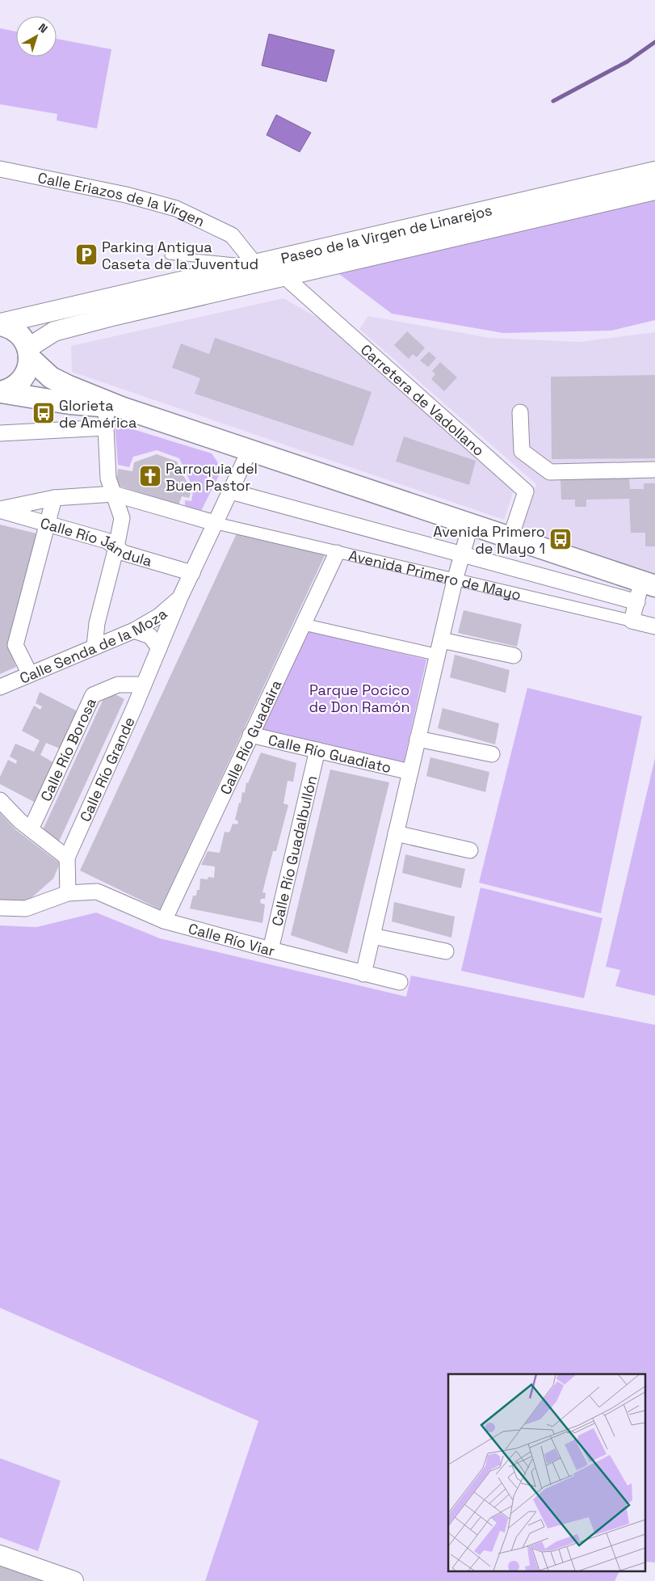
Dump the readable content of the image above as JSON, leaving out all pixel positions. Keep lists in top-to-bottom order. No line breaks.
{"streets":{"street":["Calle Eriazos de la Virgen","Paseo de la Virgen de Linarejos","Carretera de Vadollano","Calle Río Jándula","Avenida Primero de Mayo","Calle Senda de la Moza","Calle Río Guadaira","Calle Río Borosa","Calle Río Guadiato","Calle Río Grande","Calle Río Guadalbullón","Calle Río Viar"]},"crossings":[["Calle Eriazos de la Virgen","Paseo de la Virgen de Linarejos"],["Calle Eriazos de la Virgen","Carretera de Vadollano"],["Paseo de la Virgen de Linarejos","Carretera de Vadollano"],["Calle Río Jándula","Calle Río Grande"],["Avenida Primero de Mayo","Calle Río Guadaira"],["Avenida Primero de Mayo","Calle Río Grande"],["Calle Senda de la Moza","Calle Río Grande"],["Calle Río Guadaira","Calle Río Guadiato"],["Calle Río Guadaira","Calle Río Viar"],["Calle Río Borosa","Calle Río Grande"],["Calle Río Guadiato","Calle Río Guadalbullón"],["Calle Río Grande","Calle Río Viar"],["Calle Río Guadalbullón","Calle Río Viar"]],"parks":["Parque Pocico de Don Ramón"],"places":{"parking":["Parking Antigua Caseta de la Juventud"],"bus stop":["Glorieta de América","Avenida Primero de Mayo 1"],"church":["Parroquia del Buen Pastor"]},"north":"top right"}
